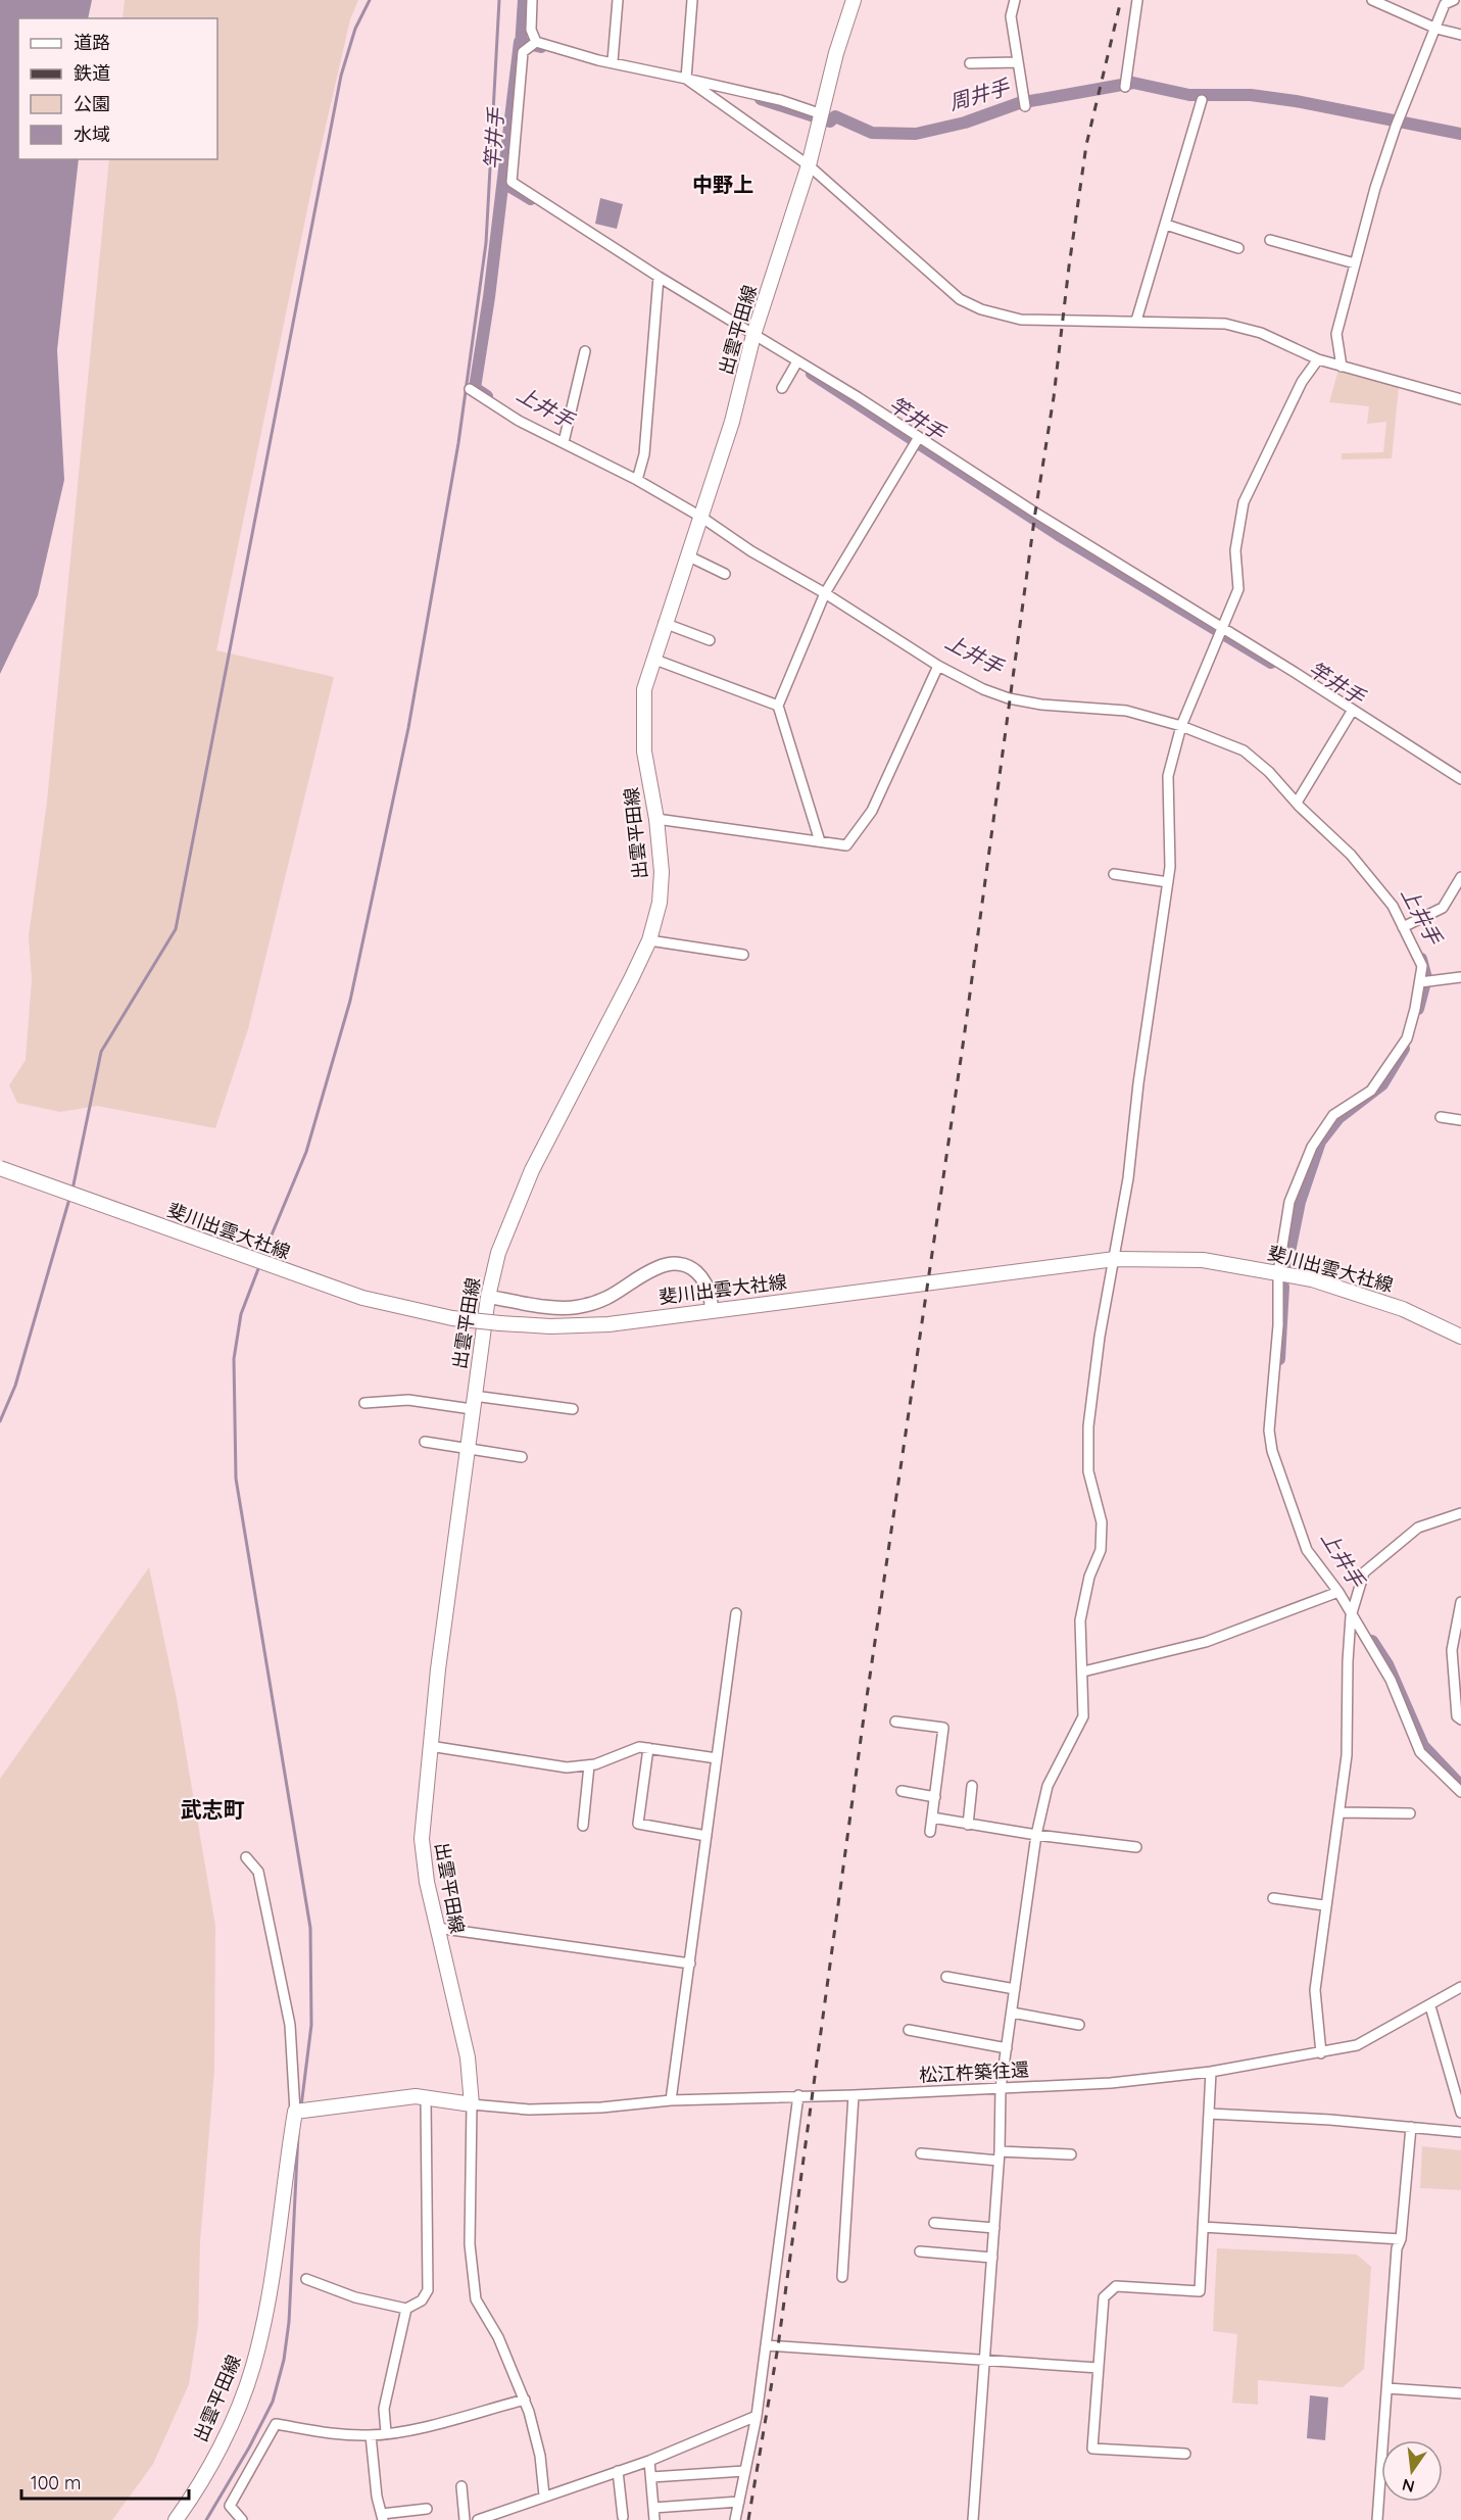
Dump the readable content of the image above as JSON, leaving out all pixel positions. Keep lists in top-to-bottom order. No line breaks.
{"streets":{"main road":["出雲平田線","斐川出雲大社線"],"street":["松江杵築往還"]},"crossings":[["出雲平田線","松江杵築往還"]],"districts":["中野上","武志町"],"water":["周井手","竿井手","上井手"],"legend":["道路","鉄道","公園","水域"],"scale_bar":"100 m","north":"bottom"}
